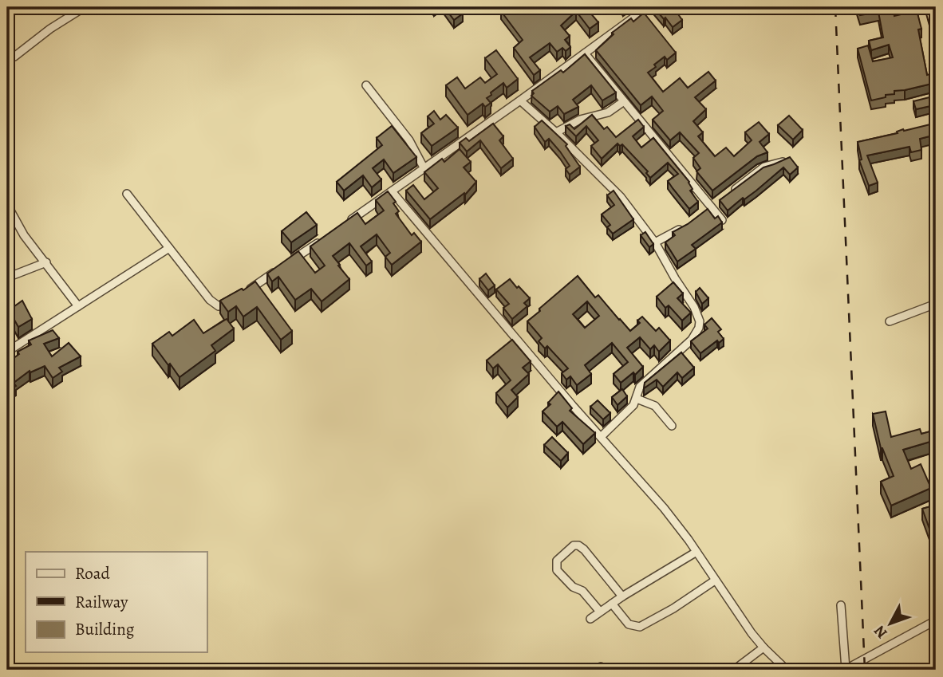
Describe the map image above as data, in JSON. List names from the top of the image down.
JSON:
{
  "legend": ["Road", "Railway", "Building"],
  "north": "bottom left"
}
